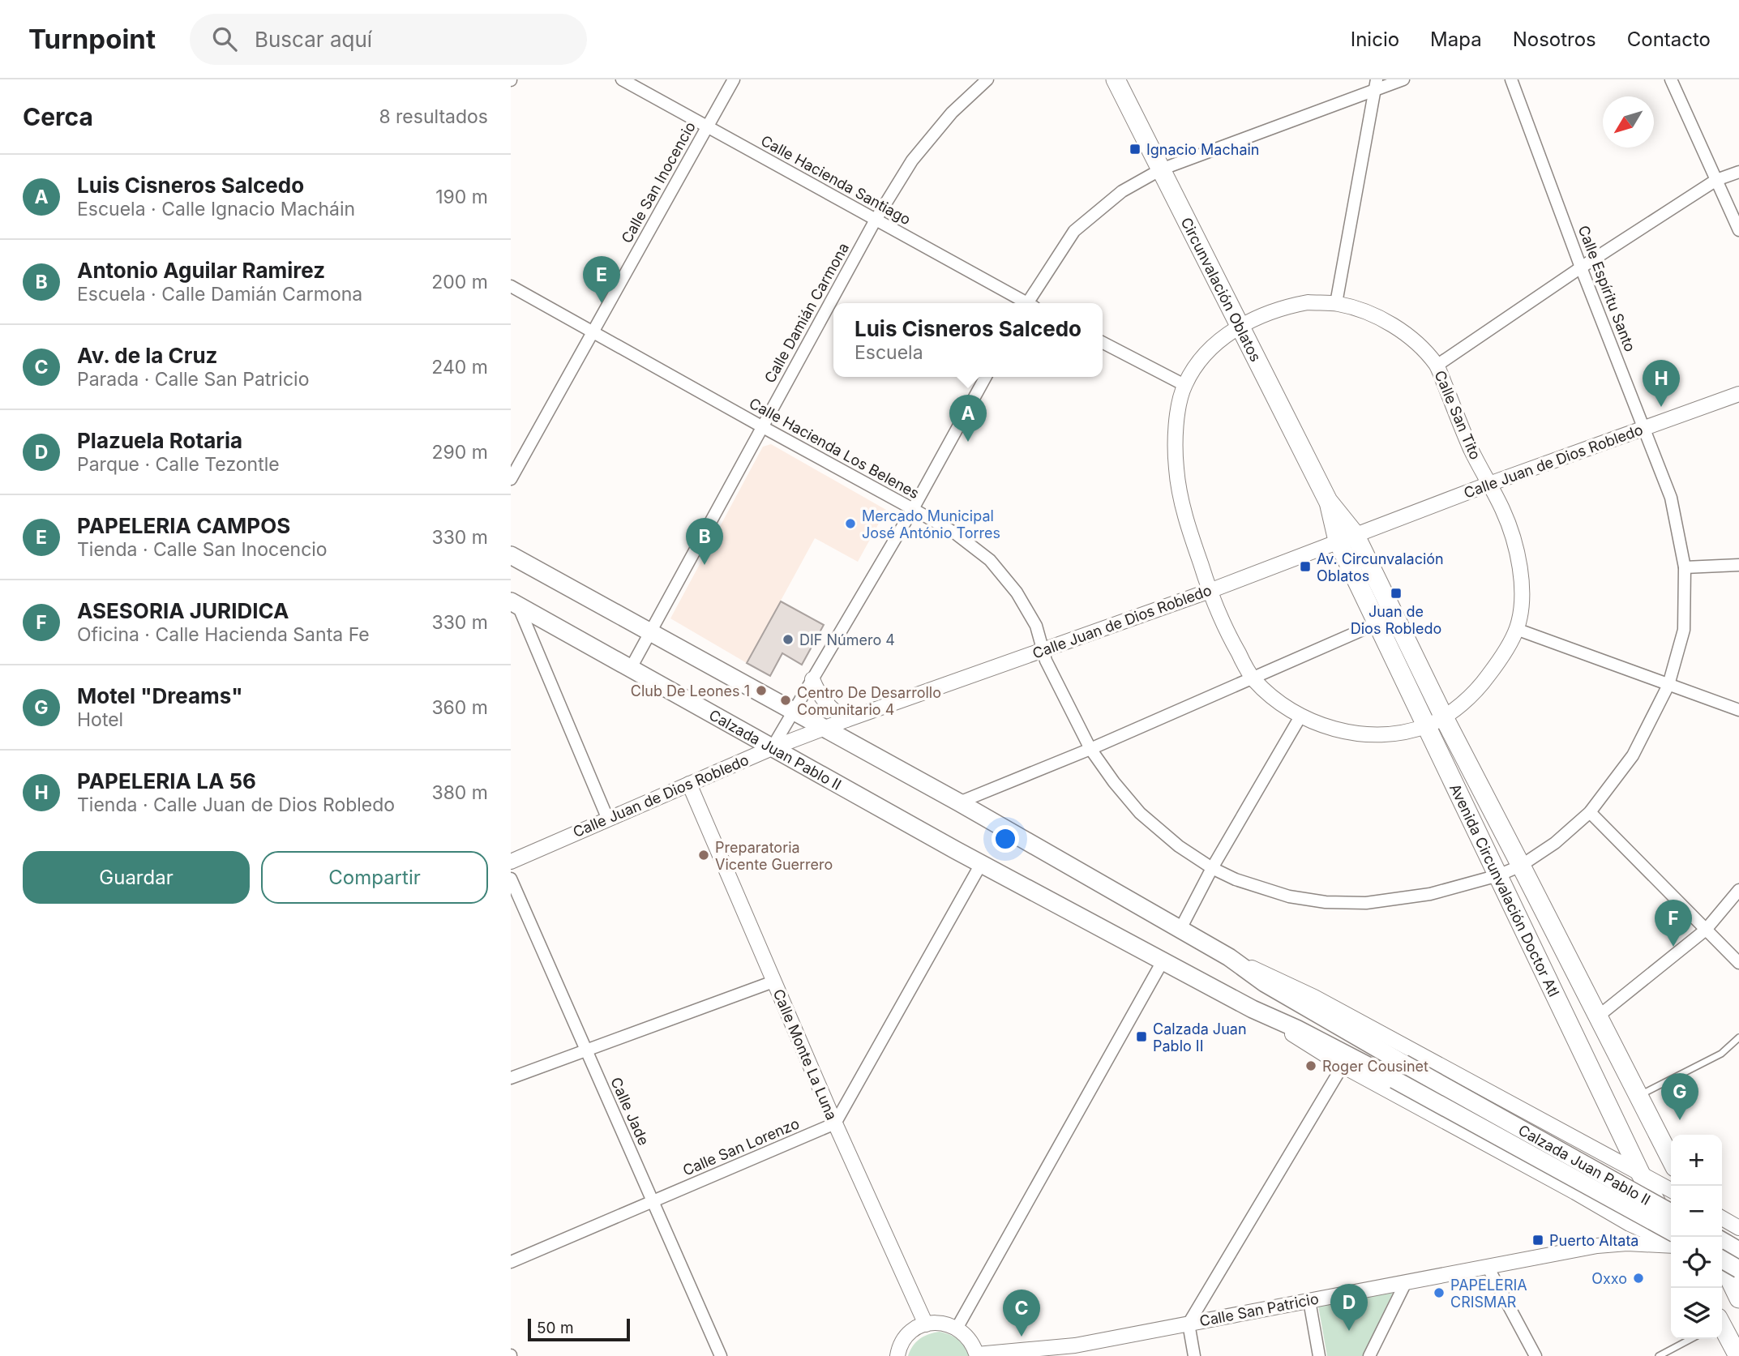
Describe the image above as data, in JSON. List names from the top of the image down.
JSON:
{
  "streets": {
    "main road": ["Circunvalación Oblatos", "Calzada Juan Pablo II", "Avenida Circunvalación Doctor Atl"],
    "street": [
      "Calle Hacienda Santiago",
      "Calle San Inocencio",
      "Calle Espíritu Santo",
      "Calle Damián Carmona",
      "Calle San Tito",
      "Calle Hacienda Los Belenes",
      "Calle Juan de Dios Robledo",
      "Calle Monte La Luna",
      "Calle Jade",
      "Calle San Lorenzo",
      "Calle San Patricio"
    ]
  },
  "crossings": [
    ["Calle Hacienda Santiago", "Calle San Inocencio"],
    ["Calle Hacienda Santiago", "Calle Damián Carmona"],
    ["Calle San Inocencio", "Calle Hacienda Los Belenes"],
    ["Calle Espíritu Santo", "Calle Hacienda Los Belenes"],
    ["Calle Espíritu Santo", "Calle Juan de Dios Robledo"],
    ["Calle Espíritu Santo", "Avenida Circunvalación Doctor Atl"],
    ["Circunvalación Oblatos", "Calle San Tito"],
    ["Circunvalación Oblatos", "Calle Juan de Dios Robledo"],
    ["Circunvalación Oblatos", "Avenida Circunvalación Doctor Atl"],
    ["Calle Damián Carmona", "Calle Hacienda Los Belenes"],
    ["Calle Damián Carmona", "Calzada Juan Pablo II"],
    ["Calle San Tito", "Calle Juan de Dios Robledo"],
    ["Calle San Tito", "Avenida Circunvalación Doctor Atl"],
    ["Calle Hacienda Los Belenes", "Calle Juan de Dios Robledo"],
    ["Calle Hacienda Los Belenes", "Avenida Circunvalación Doctor Atl"],
    ["Calle Juan de Dios Robledo", "Calzada Juan Pablo II"],
    ["Calle Juan de Dios Robledo", "Avenida Circunvalación Doctor Atl"],
    ["Calle Juan de Dios Robledo", "Calle Monte La Luna"],
    ["Calzada Juan Pablo II", "Avenida Circunvalación Doctor Atl"],
    ["Calle Monte La Luna", "Calle San Lorenzo"],
    ["Calle Jade", "Calle San Lorenzo"]
  ],
  "places": {
    "transit": [
      "Ignacio Machain",
      "Av. Circunvalación Oblatos",
      "Juan de Dios Robledo",
      "Calzada Juan Pablo II",
      "Puerto Altata"
    ],
    "other": [
      "Mercado Municipal José António Torres",
      "DIF Número 4",
      "Club De Leones 1",
      "Centro De Desarrollo Comunitario 4",
      "Preparatoria Vicente Guerrero",
      "Roger Cousinet",
      "Oxxo",
      "PAPELERIA CRISMAR"
    ]
  },
  "scale_bar": "50 m",
  "north": "bottom left",
  "page": {
    "header": "Turnpoint",
    "search": "Buscar aquí",
    "nav": [
      "Inicio",
      "Mapa",
      "Nosotros",
      "Contacto"
    ],
    "heading": ["Cerca", "8 resultados"],
    "list": [
      {
        "mark": "A",
        "name": "Luis Cisneros Salcedo",
        "note": "Escuela · Calle Ignacio Macháin",
        "value": "190 m"
      },
      {
        "mark": "B",
        "name": "Antonio Aguilar Ramirez",
        "note": "Escuela · Calle Damián Carmona",
        "value": "200 m"
      },
      {
        "mark": "C",
        "name": "Av. de la Cruz",
        "note": "Parada · Calle San Patricio",
        "value": "240 m"
      },
      {
        "mark": "D",
        "name": "Plazuela Rotaria",
        "note": "Parque · Calle Tezontle",
        "value": "290 m"
      },
      {
        "mark": "E",
        "name": "PAPELERIA CAMPOS",
        "note": "Tienda · Calle San Inocencio",
        "value": "330 m"
      },
      {
        "mark": "F",
        "name": "ASESORIA JURIDICA",
        "note": "Oficina · Calle Hacienda Santa Fe",
        "value": "330 m"
      },
      {
        "mark": "G",
        "name": "Motel \"Dreams\"",
        "note": "Hotel",
        "value": "360 m"
      },
      {
        "mark": "H",
        "name": "PAPELERIA LA 56",
        "note": "Tienda · Calle Juan de Dios Robledo",
        "value": "380 m"
      }
    ],
    "pins": [
      "E",
      "H",
      "A",
      "B",
      "F",
      "G",
      "D",
      "C"
    ],
    "popup": ["Luis Cisneros Salcedo", "Escuela"],
    "buttons": ["Guardar", "Compartir"],
    "map_buttons": ["+", "−"],
    "scale": "50 m"
  }
}
